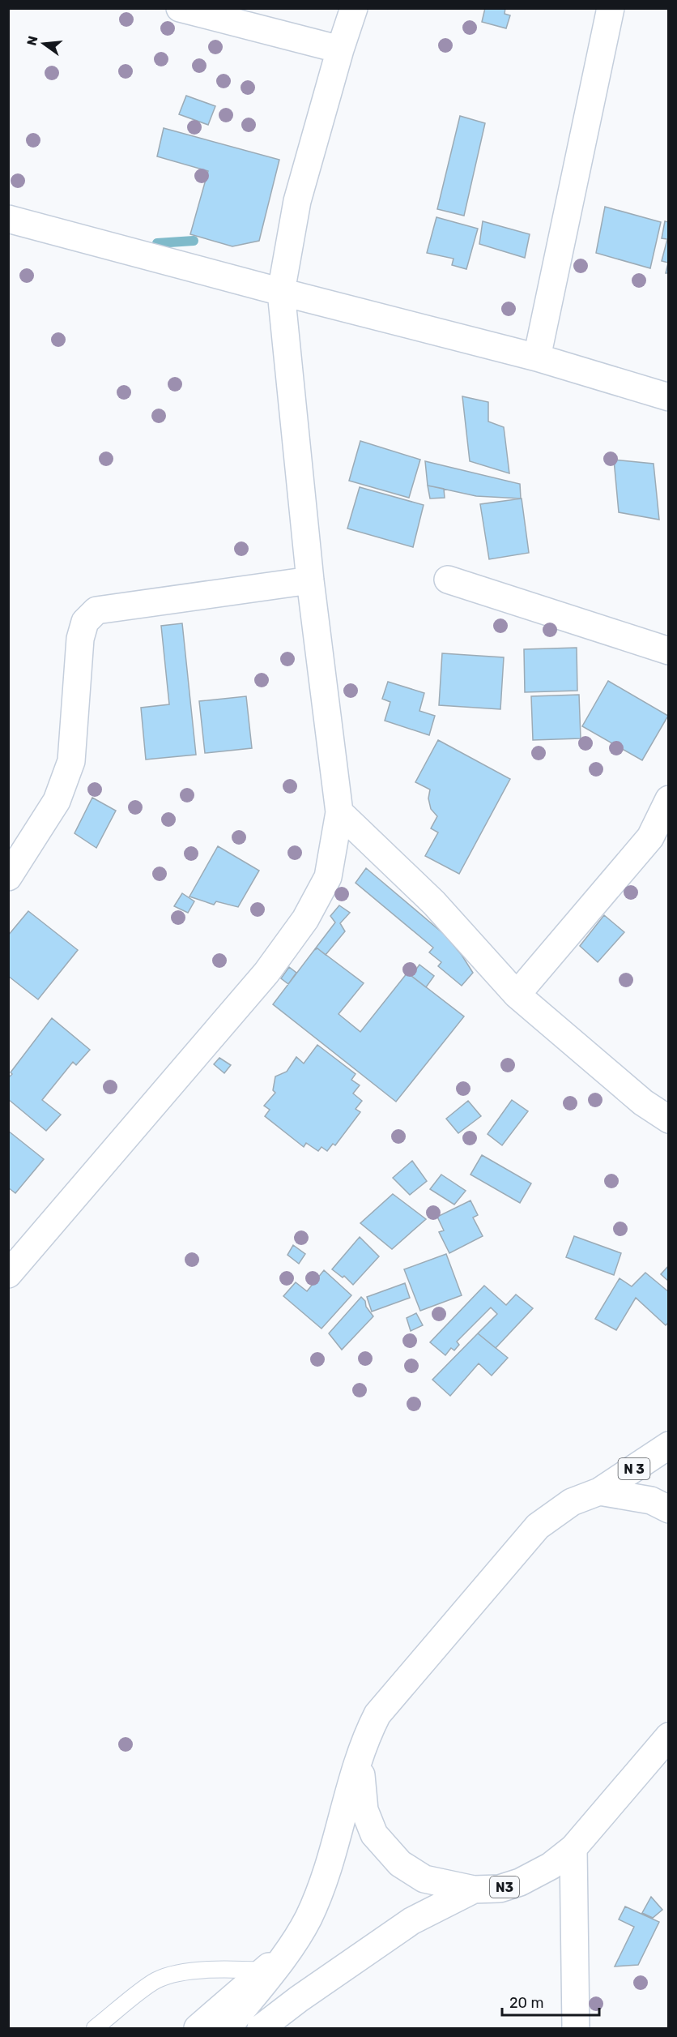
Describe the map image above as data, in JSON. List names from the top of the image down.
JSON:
{
  "streets": {
    "main road": ["N 3", "N3"]
  },
  "crossings": [
    ["N 3", "N3"]
  ],
  "scale_bar": "20 m",
  "north": "left"
}
